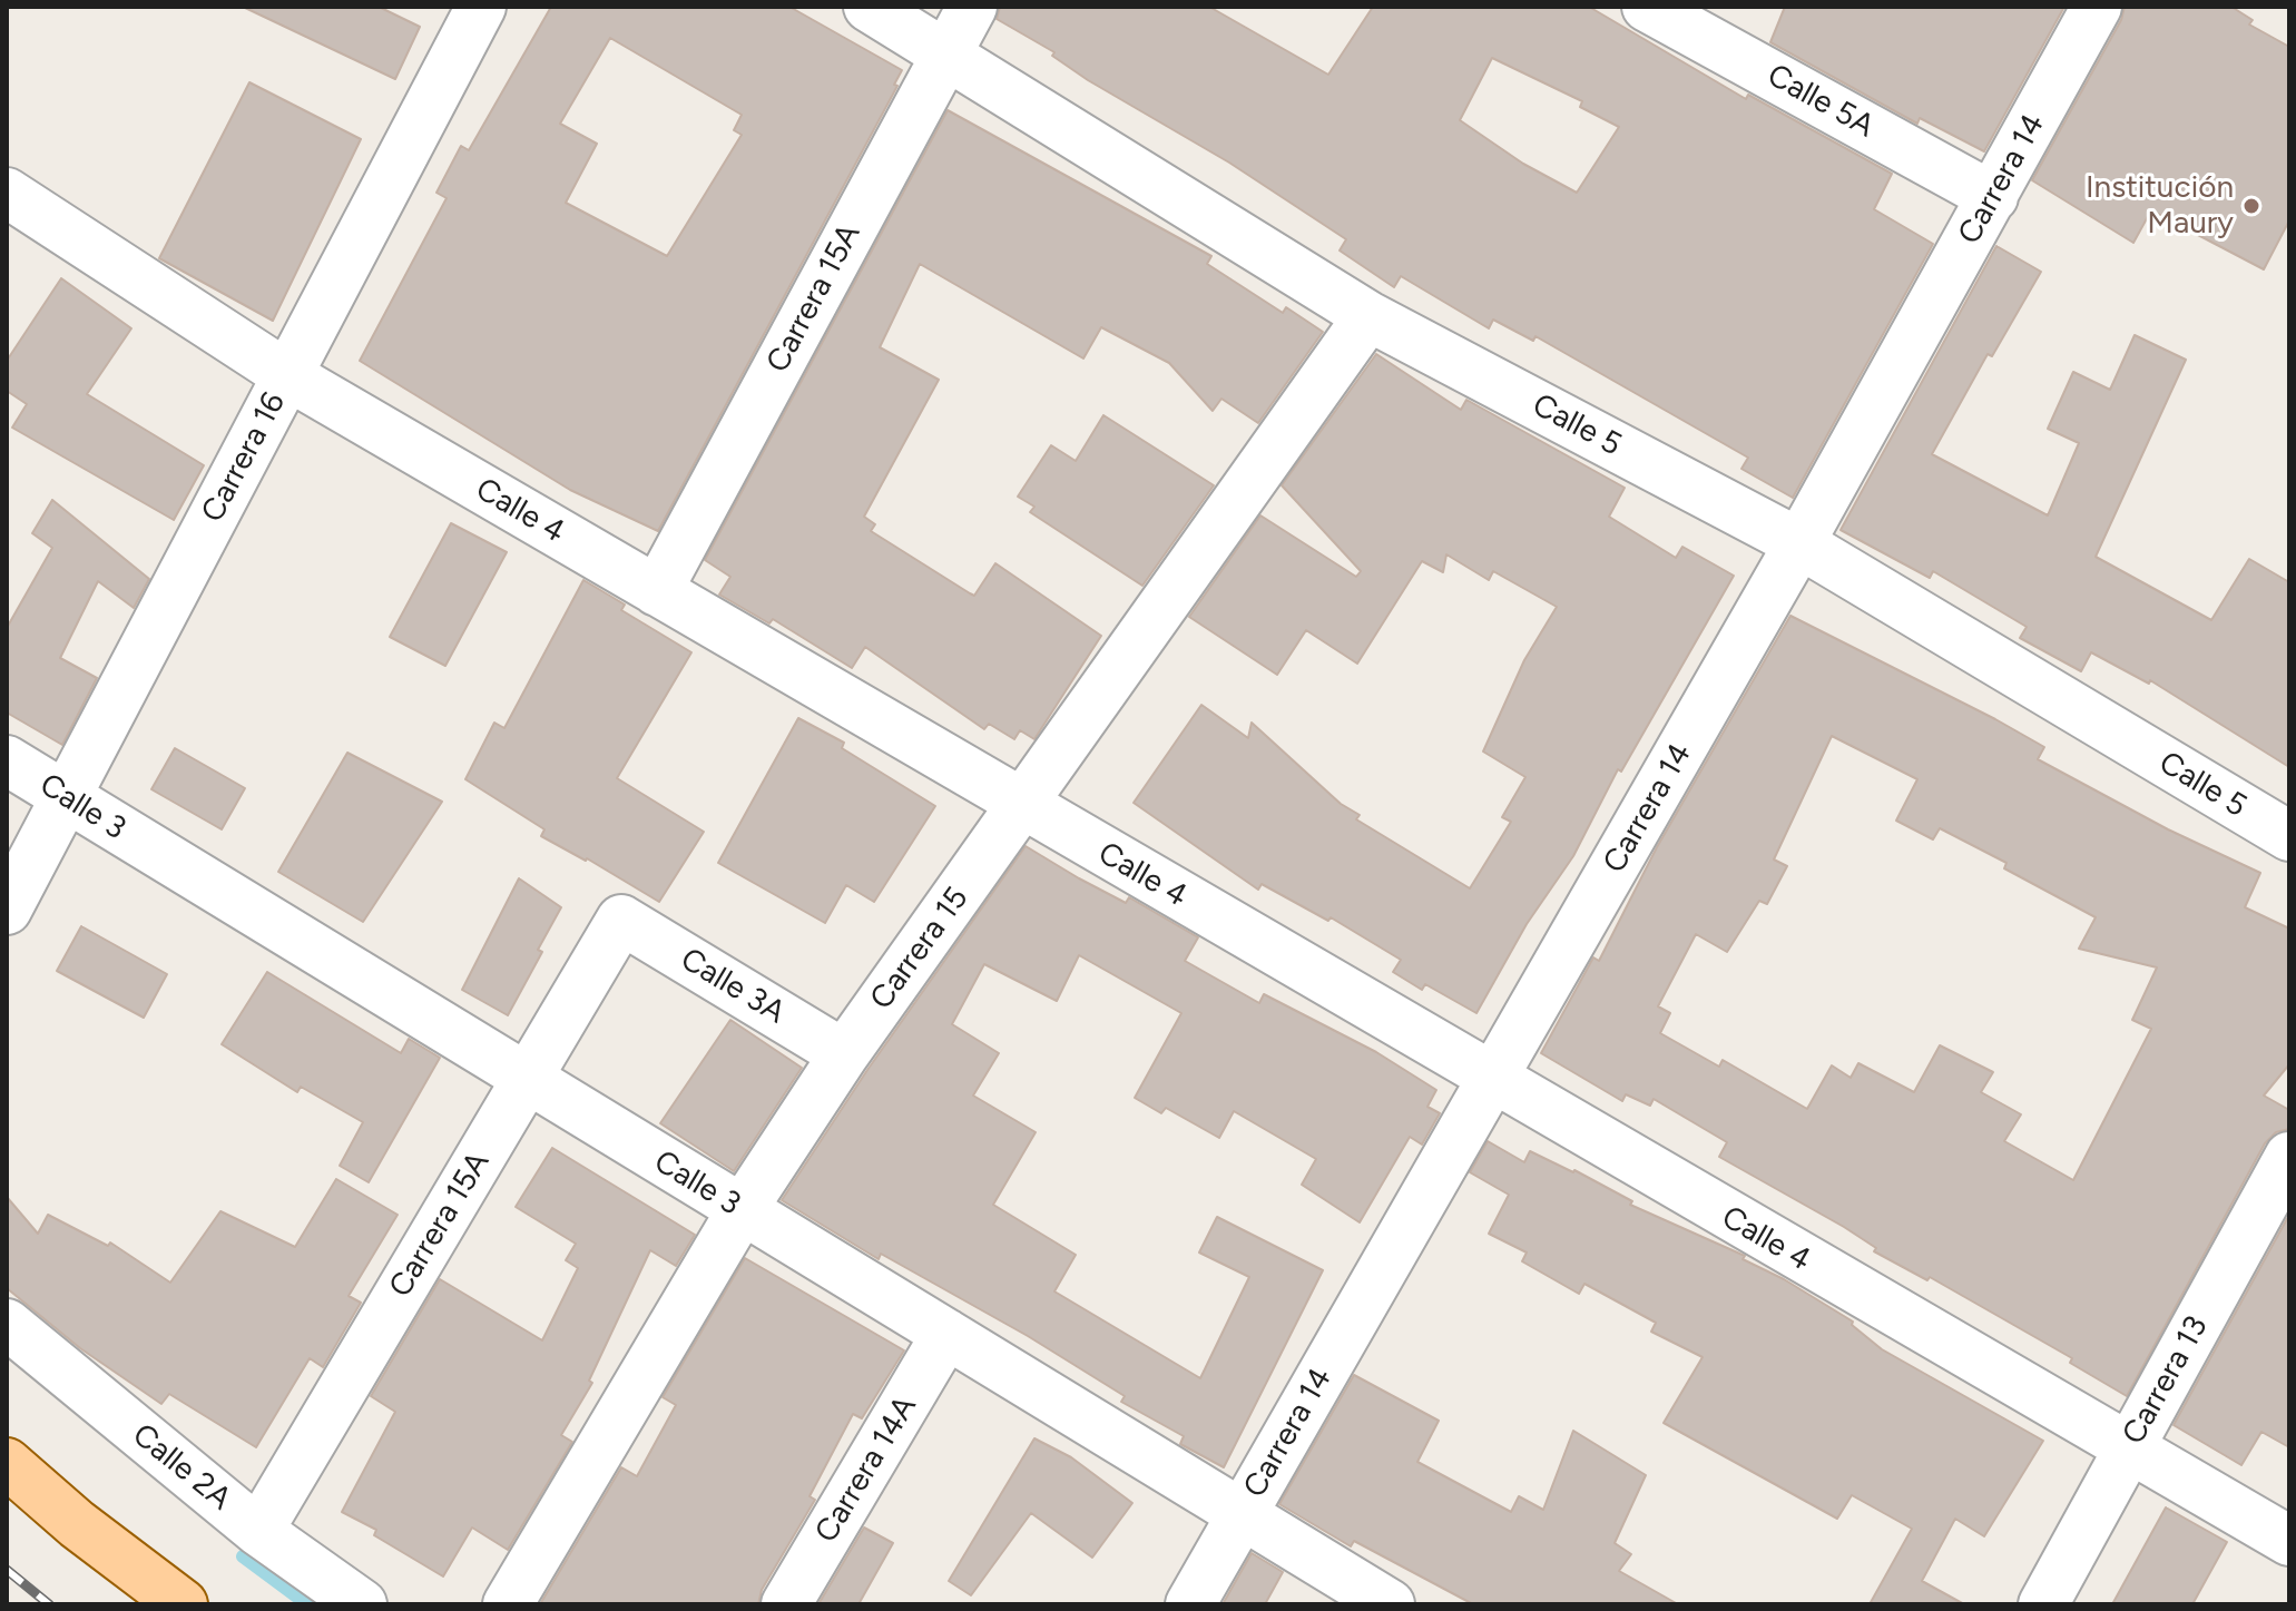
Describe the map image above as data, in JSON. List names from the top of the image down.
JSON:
{
  "streets": {
    "street": [
      "Calle 5A",
      "Carrera 14",
      "Carrera 15A",
      "Calle 5",
      "Carrera 16",
      "Calle 4",
      "Calle 3",
      "Carrera 15",
      "Calle 3A",
      "Carrera 13",
      "Calle 2A",
      "Carrera 14A"
    ]
  },
  "crossings": [
    ["Calle 5A", "Carrera 14"],
    ["Carrera 14", "Calle 5"],
    ["Carrera 14", "Calle 4"],
    ["Carrera 14", "Calle 3"],
    ["Carrera 15A", "Calle 5"],
    ["Carrera 15A", "Calle 4"],
    ["Carrera 15A", "Calle 3"],
    ["Carrera 15A", "Calle 3A"],
    ["Carrera 15A", "Calle 2A"],
    ["Calle 5", "Carrera 15"],
    ["Carrera 16", "Calle 4"],
    ["Carrera 16", "Calle 3"],
    ["Calle 4", "Carrera 15"],
    ["Calle 4", "Carrera 13"],
    ["Calle 3", "Carrera 15"],
    ["Calle 3", "Carrera 14A"],
    ["Carrera 15", "Calle 3A"]
  ],
  "places": ["Institución Maury"]
}
